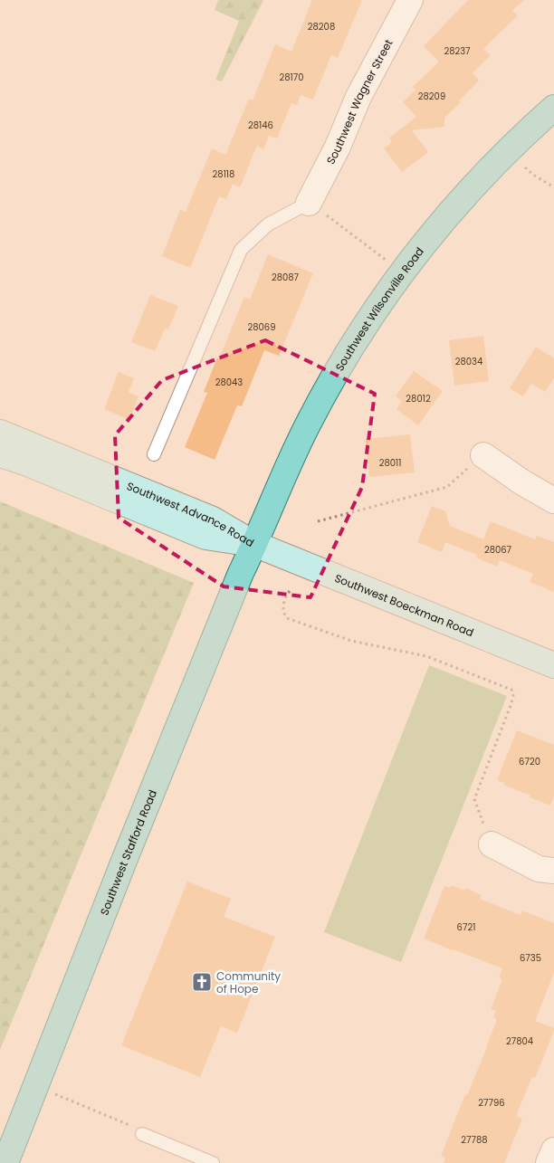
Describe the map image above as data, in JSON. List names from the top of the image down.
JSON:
{
  "streets": {
    "main road": ["Southwest Wilsonville Road", "Southwest Stafford Road"],
    "street": ["Southwest Wagner Street", "Southwest Advance Road", "Southwest Boeckman Road"]
  },
  "crossings": [
    ["Southwest Wilsonville Road", "Southwest Advance Road"],
    ["Southwest Wilsonville Road", "Southwest Boeckman Road"],
    ["Southwest Wilsonville Road", "Southwest Stafford Road"],
    ["Southwest Advance Road", "Southwest Boeckman Road"],
    ["Southwest Advance Road", "Southwest Stafford Road"],
    ["Southwest Boeckman Road", "Southwest Stafford Road"]
  ],
  "places": {
    "church": ["Community of Hope"]
  },
  "house_numbers": [
    "28208",
    "28237",
    "28170",
    "28209",
    "28146",
    "28118",
    "28087",
    "28069",
    "28034",
    "28043",
    "28012",
    "28011",
    "28067",
    "6720",
    "6721",
    "6735",
    "27804",
    "27796",
    "27788"
  ]
}
